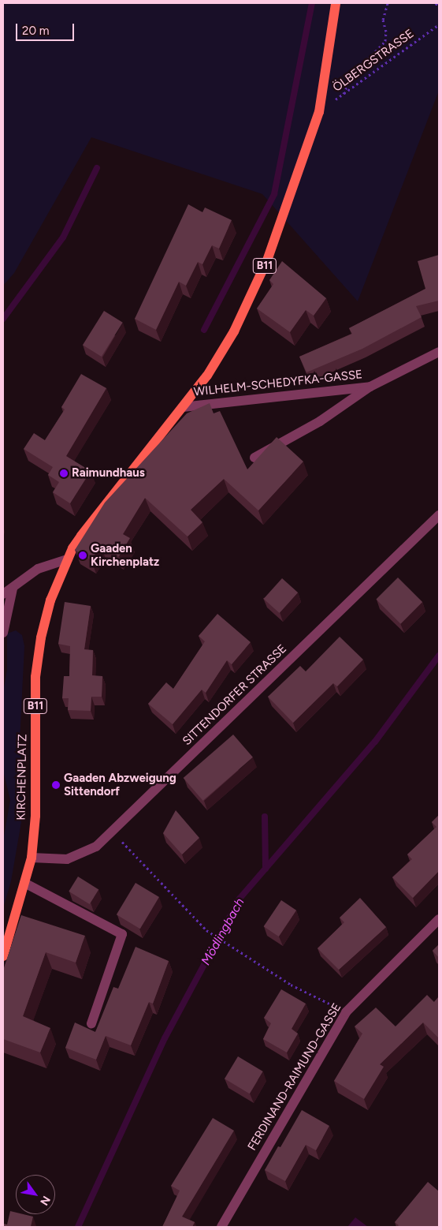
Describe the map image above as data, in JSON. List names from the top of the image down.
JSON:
{
  "streets": {
    "main road": ["B11", "KIRCHENPLATZ"],
    "street": ["WILHELM-SCHEDYFKA-GASSE", "SITTENDORFER STRASSE", "FERDINAND-RAIMUND-GASSE"],
    "path": ["ÖLBERGSTRASSE"]
  },
  "crossings": [
    ["ÖLBERGSTRASSE", "B11"],
    ["B11", "WILHELM-SCHEDYFKA-GASSE"],
    ["B11", "SITTENDORFER STRASSE"],
    ["B11", "KIRCHENPLATZ"],
    ["SITTENDORFER STRASSE", "KIRCHENPLATZ"]
  ],
  "water": ["Mödlingbach"],
  "places": ["Raimundhaus", "Gaaden Kirchenplatz", "Gaaden Abzweigung Sittendorf"],
  "scale_bar": "20 m",
  "north": "bottom right"
}
